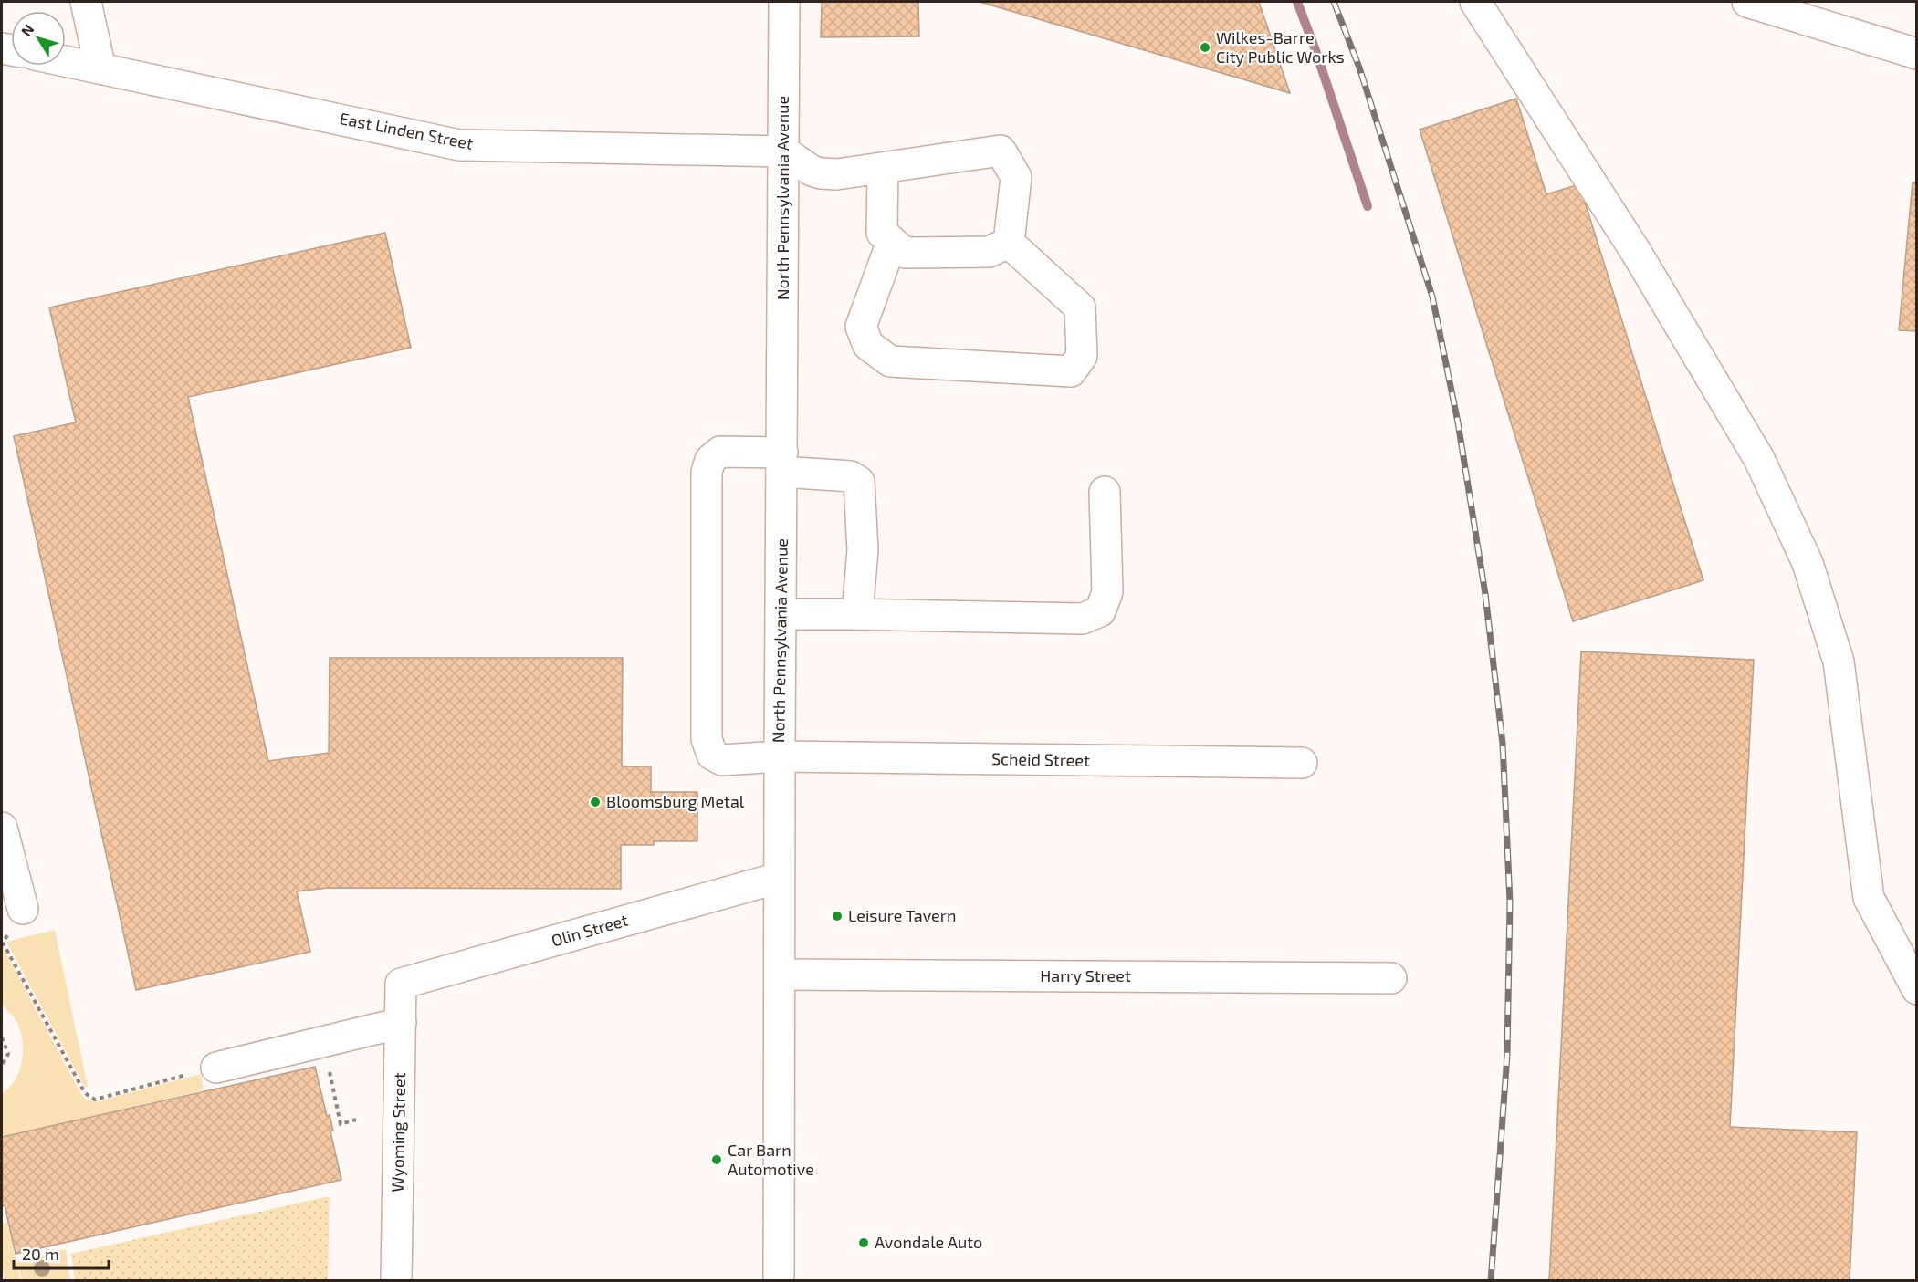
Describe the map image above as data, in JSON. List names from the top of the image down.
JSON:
{
  "streets": {
    "street": [
      "East Linden Street",
      "North Pennsylvania Avenue",
      "Scheid Street",
      "Olin Street",
      "Harry Street",
      "Wyoming Street"
    ]
  },
  "crossings": [
    ["East Linden Street", "North Pennsylvania Avenue"],
    ["North Pennsylvania Avenue", "Scheid Street"],
    ["North Pennsylvania Avenue", "Olin Street"],
    ["North Pennsylvania Avenue", "Harry Street"],
    ["Olin Street", "Wyoming Street"]
  ],
  "places": [
    "Wilkes-Barre City Public Works",
    "Bloomsburg Metal",
    "Leisure Tavern",
    "Car Barn Automotive",
    "Avondale Auto"
  ],
  "scale_bar": "20 m",
  "north": "top left"
}
